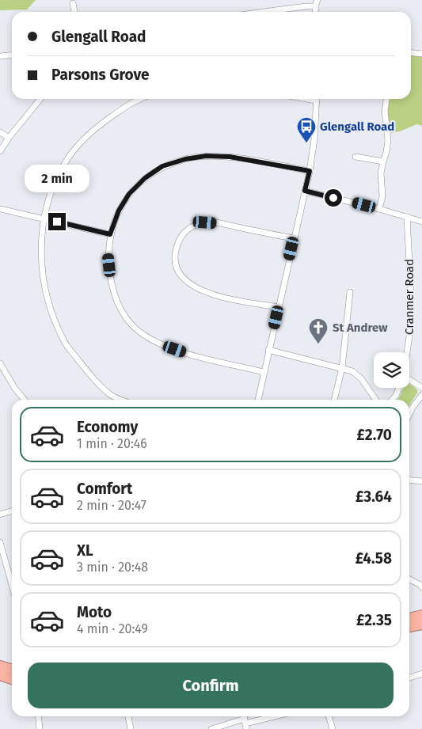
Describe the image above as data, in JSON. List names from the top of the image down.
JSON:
{
  "streets": {
    "street": ["Cranmer Road"]
  },
  "places": {
    "bus stop": ["Glengall Road"],
    "church": ["St Andrew"]
  },
  "page": {
    "banner": ["Glengall Road", "Parsons Grove"],
    "bubble": "2 min",
    "list": [
      {
        "name": "Economy",
        "note": "1 min · 20:46",
        "value": "£2.70"
      },
      {
        "name": "Comfort",
        "note": "2 min · 20:47",
        "value": "£3.64"
      },
      {
        "name": "XL",
        "note": "3 min · 20:48",
        "value": "£4.58"
      },
      {
        "name": "Moto",
        "note": "4 min · 20:49",
        "value": "£2.35"
      }
    ],
    "buttons": "Confirm"
  }
}
